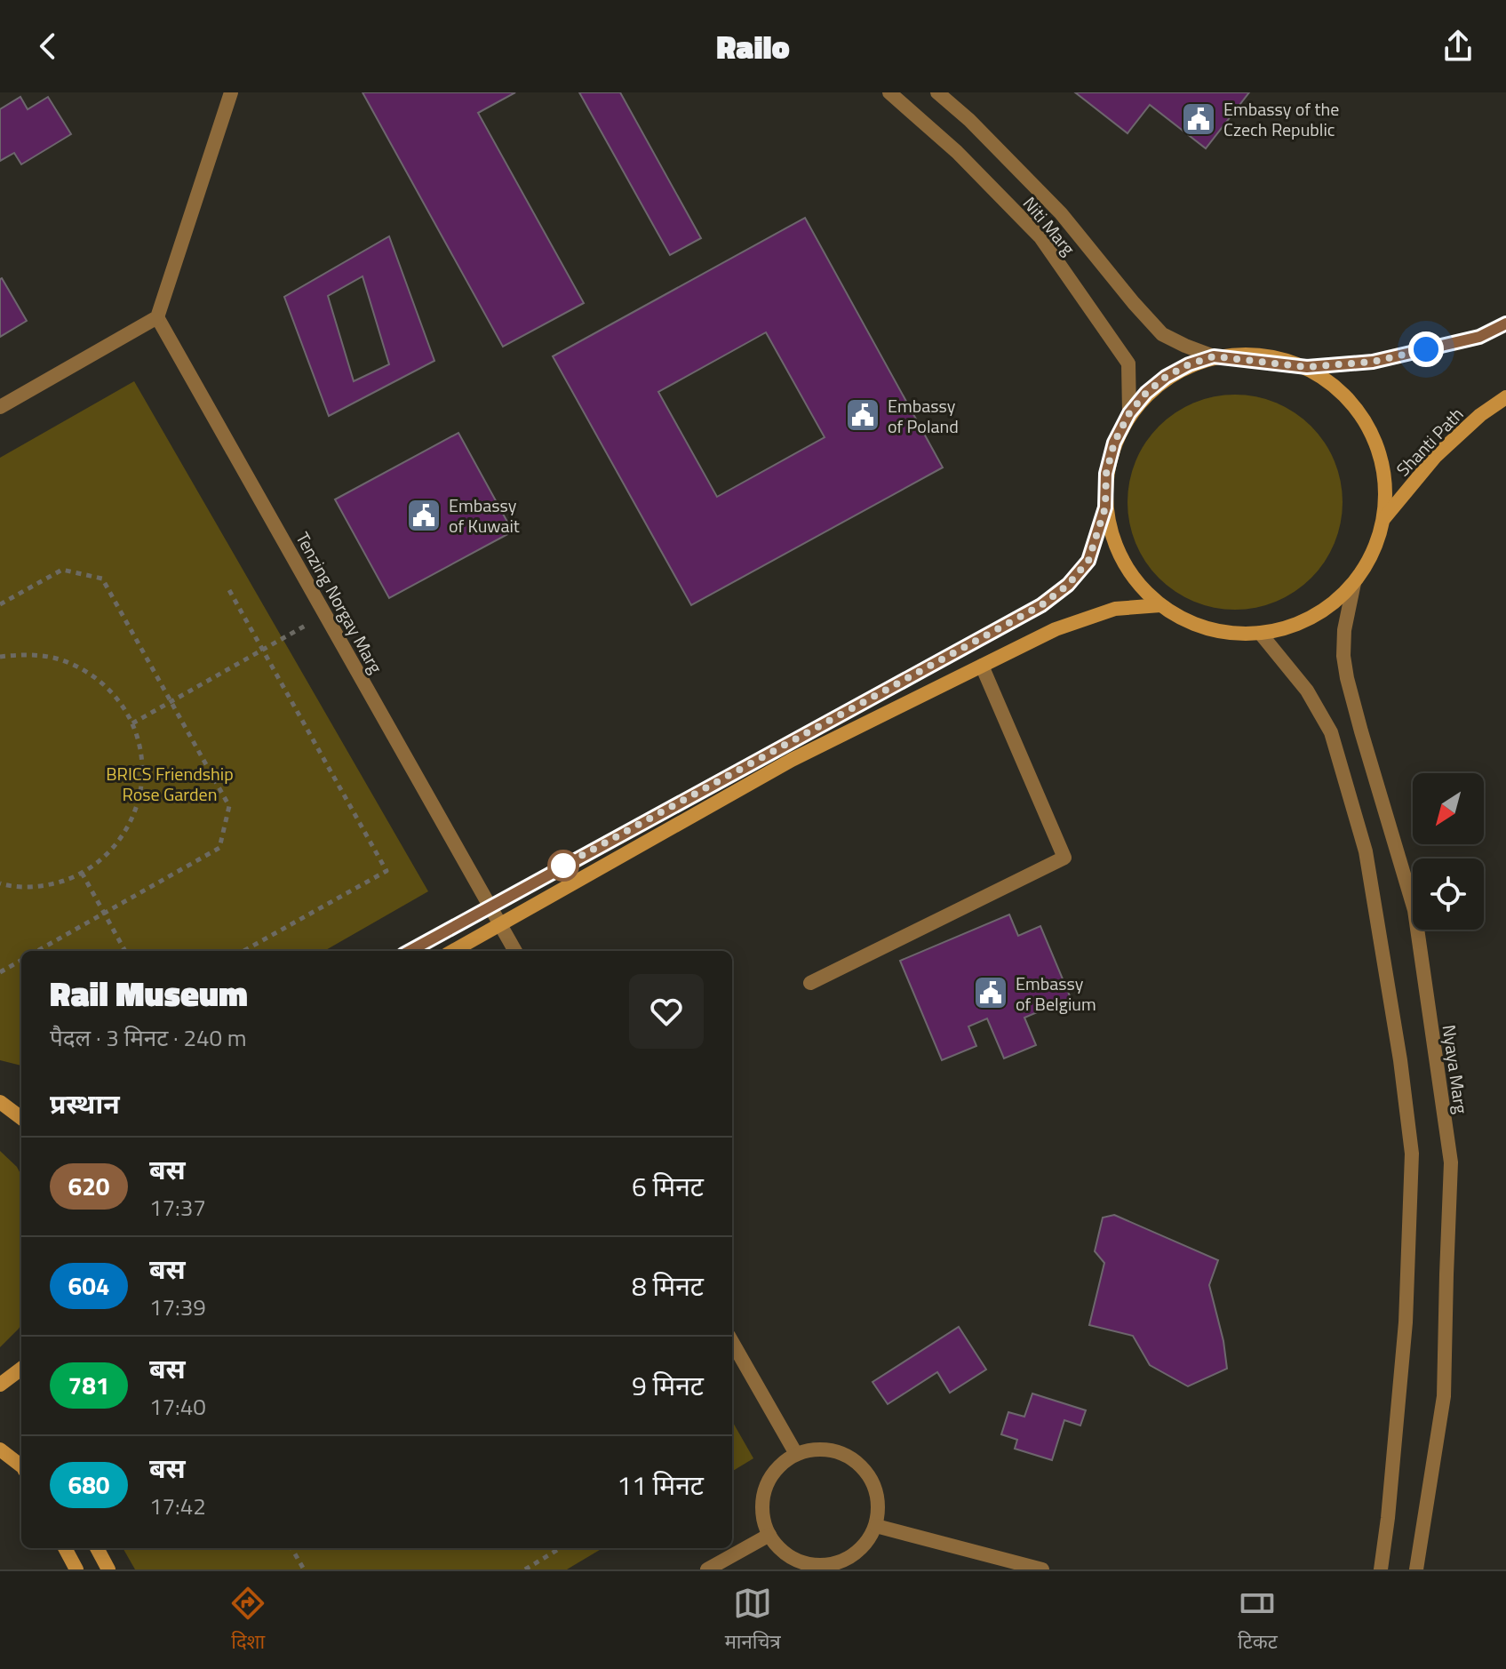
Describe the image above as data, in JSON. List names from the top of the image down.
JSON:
{
  "streets": {
    "main road": ["Shanti Path"],
    "street": ["Niti Marg", "Tenzing Norgay Marg", "Nyaya Marg"]
  },
  "parks": ["BRICS Friendship Rose Garden"],
  "places": {
    "public building": [
      "Embassy of the Czech Republic",
      "Embassy of Poland",
      "Embassy of Kuwait",
      "Embassy of Belgium"
    ]
  },
  "lines": ["bus line 620"],
  "north": "bottom left",
  "page": {
    "header": "Railo",
    "heading": [
      ["Rail Museum", "पैदल · 3 मिनट · 240 m"],
      "प्रस्थान"
    ],
    "list": [
      {
        "mark": "620",
        "name": "बस",
        "note": "17:37",
        "value": "6 मिनट"
      },
      {
        "mark": "604",
        "name": "बस",
        "note": "17:39",
        "value": "8 मिनट"
      },
      {
        "mark": "781",
        "name": "बस",
        "note": "17:40",
        "value": "9 मिनट"
      },
      {
        "mark": "680",
        "name": "बस",
        "note": "17:42",
        "value": "11 मिनट"
      }
    ],
    "tabs": ["दिशा", "मानचित्र", "टिकट"]
  }
}
